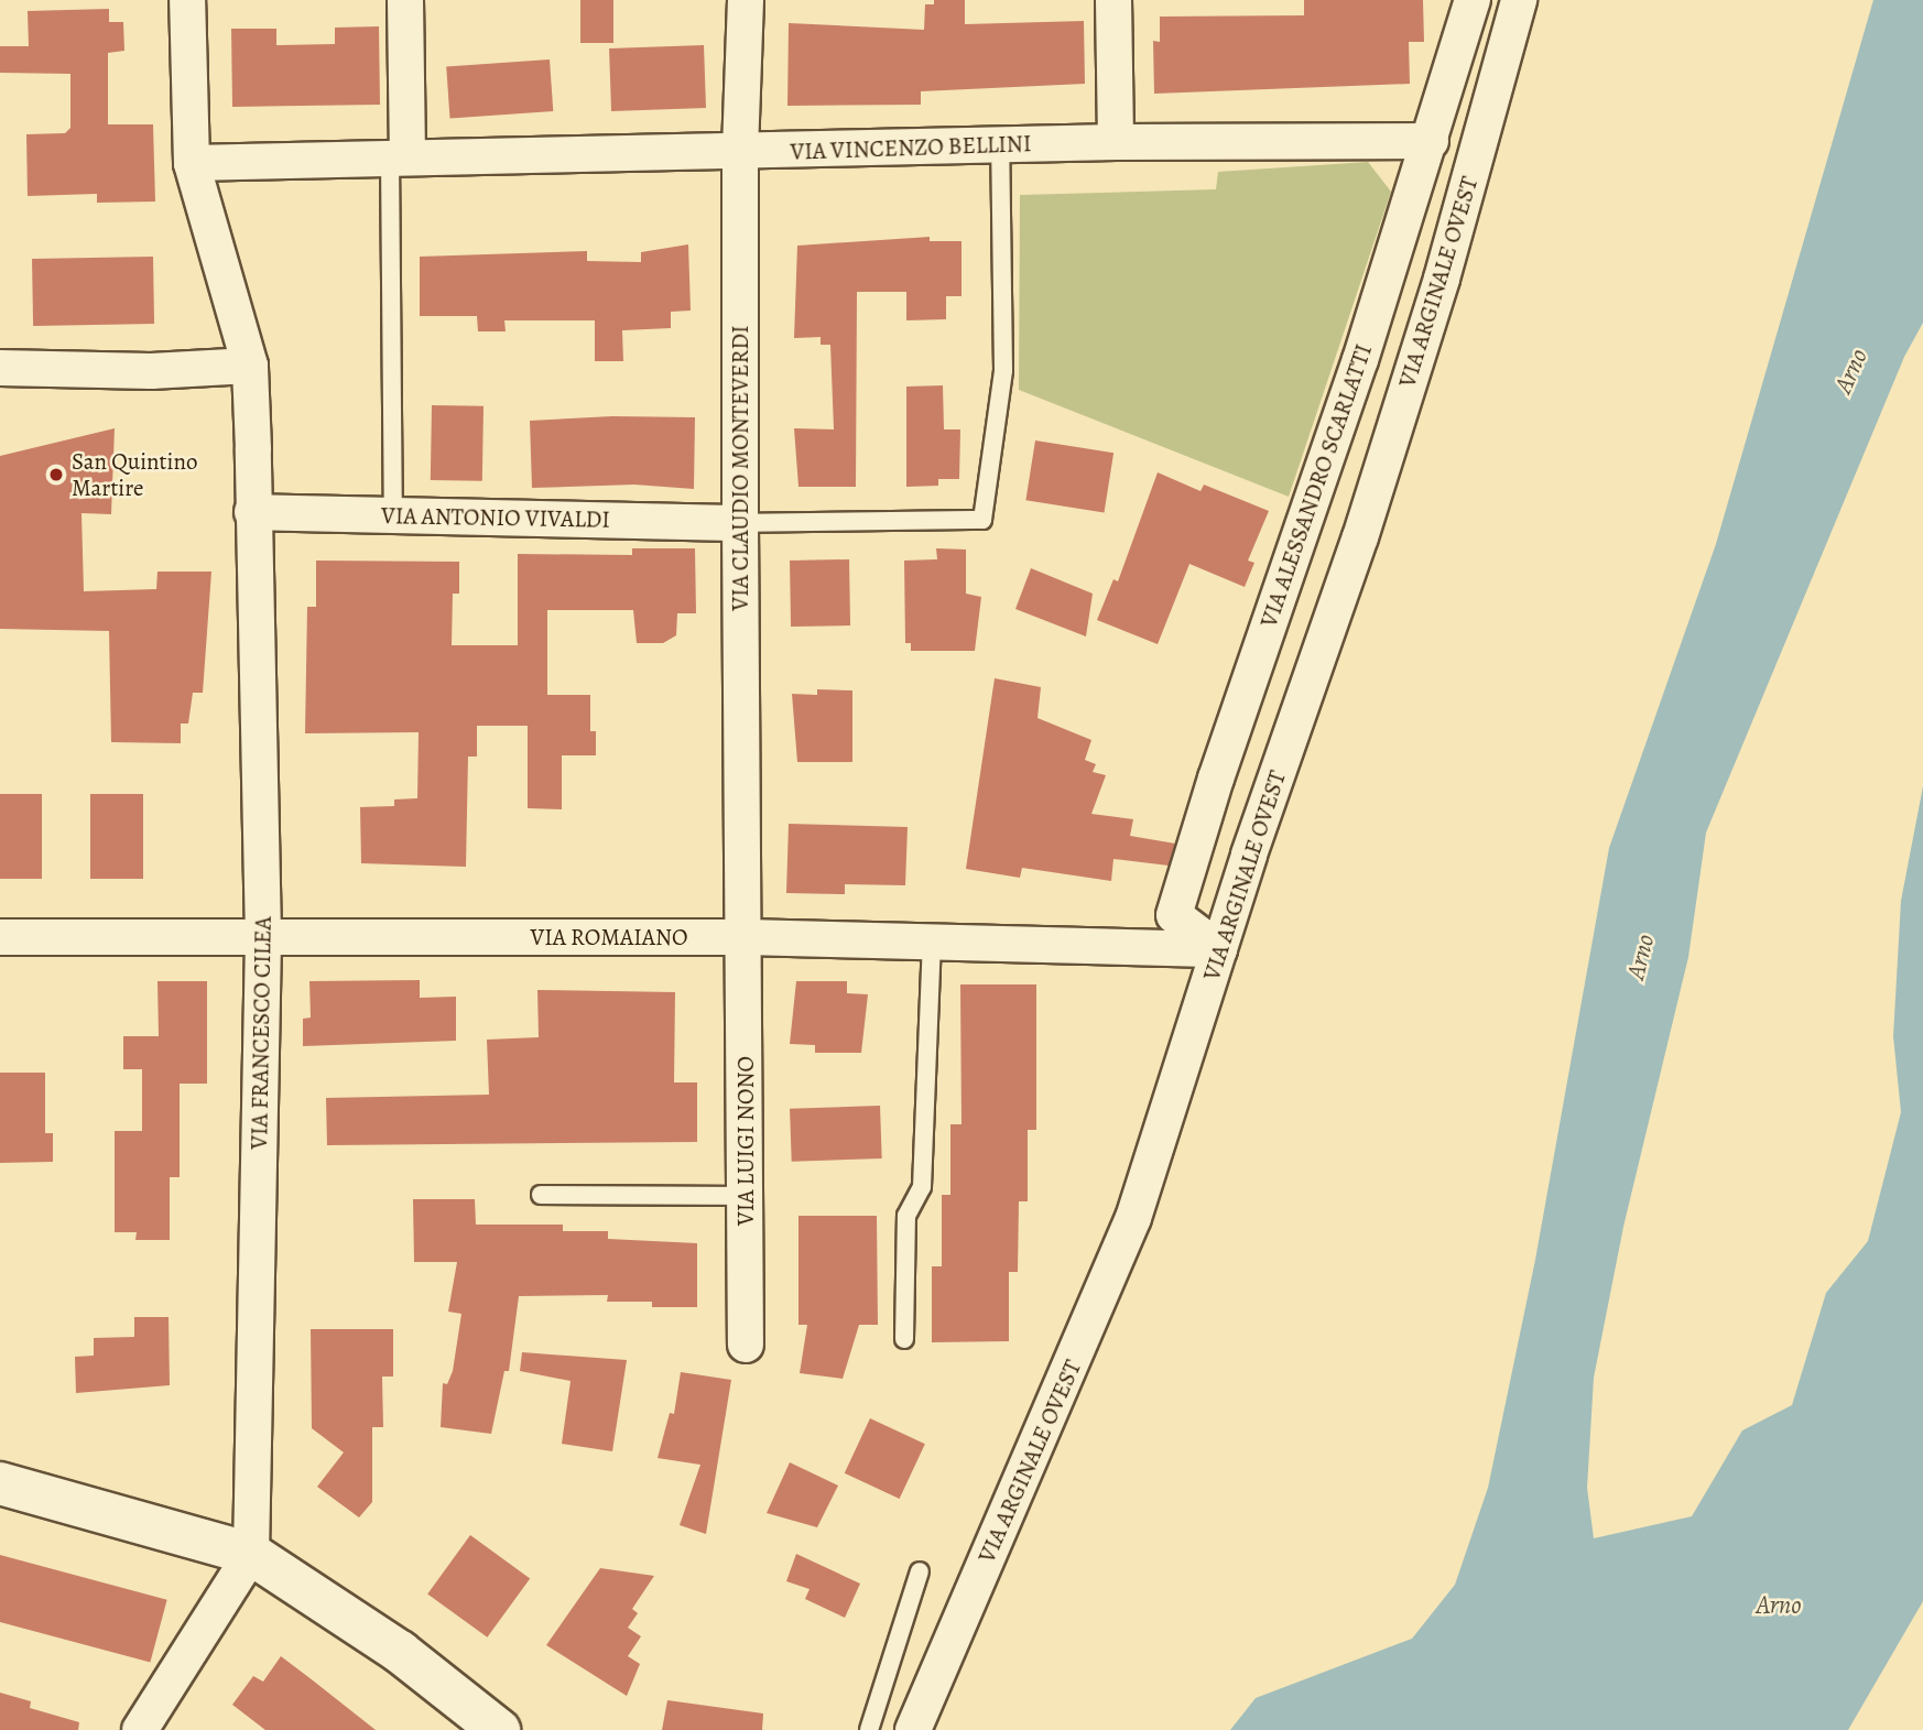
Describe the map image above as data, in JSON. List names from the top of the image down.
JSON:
{
  "streets": {
    "street": [
      "VIA VINCENZO BELLINI",
      "VIA ARGINALE OVEST",
      "VIA CLAUDIO MONTEVERDI",
      "VIA ALESSANDRO SCARLATTI",
      "VIA ANTONIO VIVALDI",
      "VIA ROMAIANO",
      "VIA FRANCESCO CILEA",
      "VIA LUIGI NONO"
    ]
  },
  "crossings": [
    ["VIA VINCENZO BELLINI", "VIA CLAUDIO MONTEVERDI"],
    ["VIA VINCENZO BELLINI", "VIA ALESSANDRO SCARLATTI"],
    ["VIA VINCENZO BELLINI", "VIA FRANCESCO CILEA"],
    ["VIA ARGINALE OVEST", "VIA ALESSANDRO SCARLATTI"],
    ["VIA ARGINALE OVEST", "VIA ROMAIANO"],
    ["VIA CLAUDIO MONTEVERDI", "VIA ANTONIO VIVALDI"],
    ["VIA CLAUDIO MONTEVERDI", "VIA ROMAIANO"],
    ["VIA CLAUDIO MONTEVERDI", "VIA LUIGI NONO"],
    ["VIA ALESSANDRO SCARLATTI", "VIA ROMAIANO"],
    ["VIA ANTONIO VIVALDI", "VIA FRANCESCO CILEA"],
    ["VIA ROMAIANO", "VIA FRANCESCO CILEA"],
    ["VIA ROMAIANO", "VIA LUIGI NONO"]
  ],
  "water": ["Arno"],
  "places": ["San Quintino Martire"]
}
